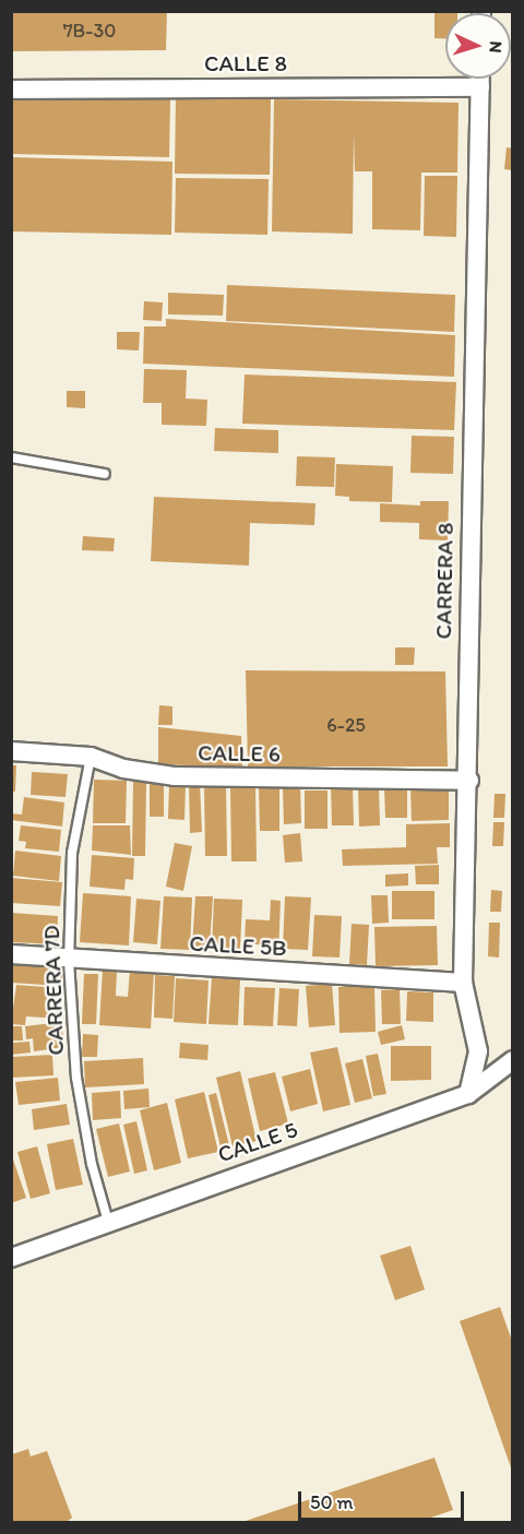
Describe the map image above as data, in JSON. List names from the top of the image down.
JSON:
{
  "streets": {
    "street": [
      "CALLE 8",
      "CARRERA 8",
      "CALLE 6",
      "CALLE 5B",
      "CALLE 5"
    ],
    "lane": ["CARRERA 7D"]
  },
  "crossings": [
    ["CALLE 8", "CARRERA 8"],
    ["CARRERA 8", "CALLE 6"],
    ["CARRERA 8", "CALLE 5B"],
    ["CARRERA 8", "CALLE 5"],
    ["CALLE 6", "CARRERA 7D"],
    ["CALLE 5B", "CARRERA 7D"],
    ["CARRERA 7D", "CALLE 5"]
  ],
  "house_numbers": ["7B-30", "6-25"],
  "scale_bar": "50 m",
  "north": "right"
}
